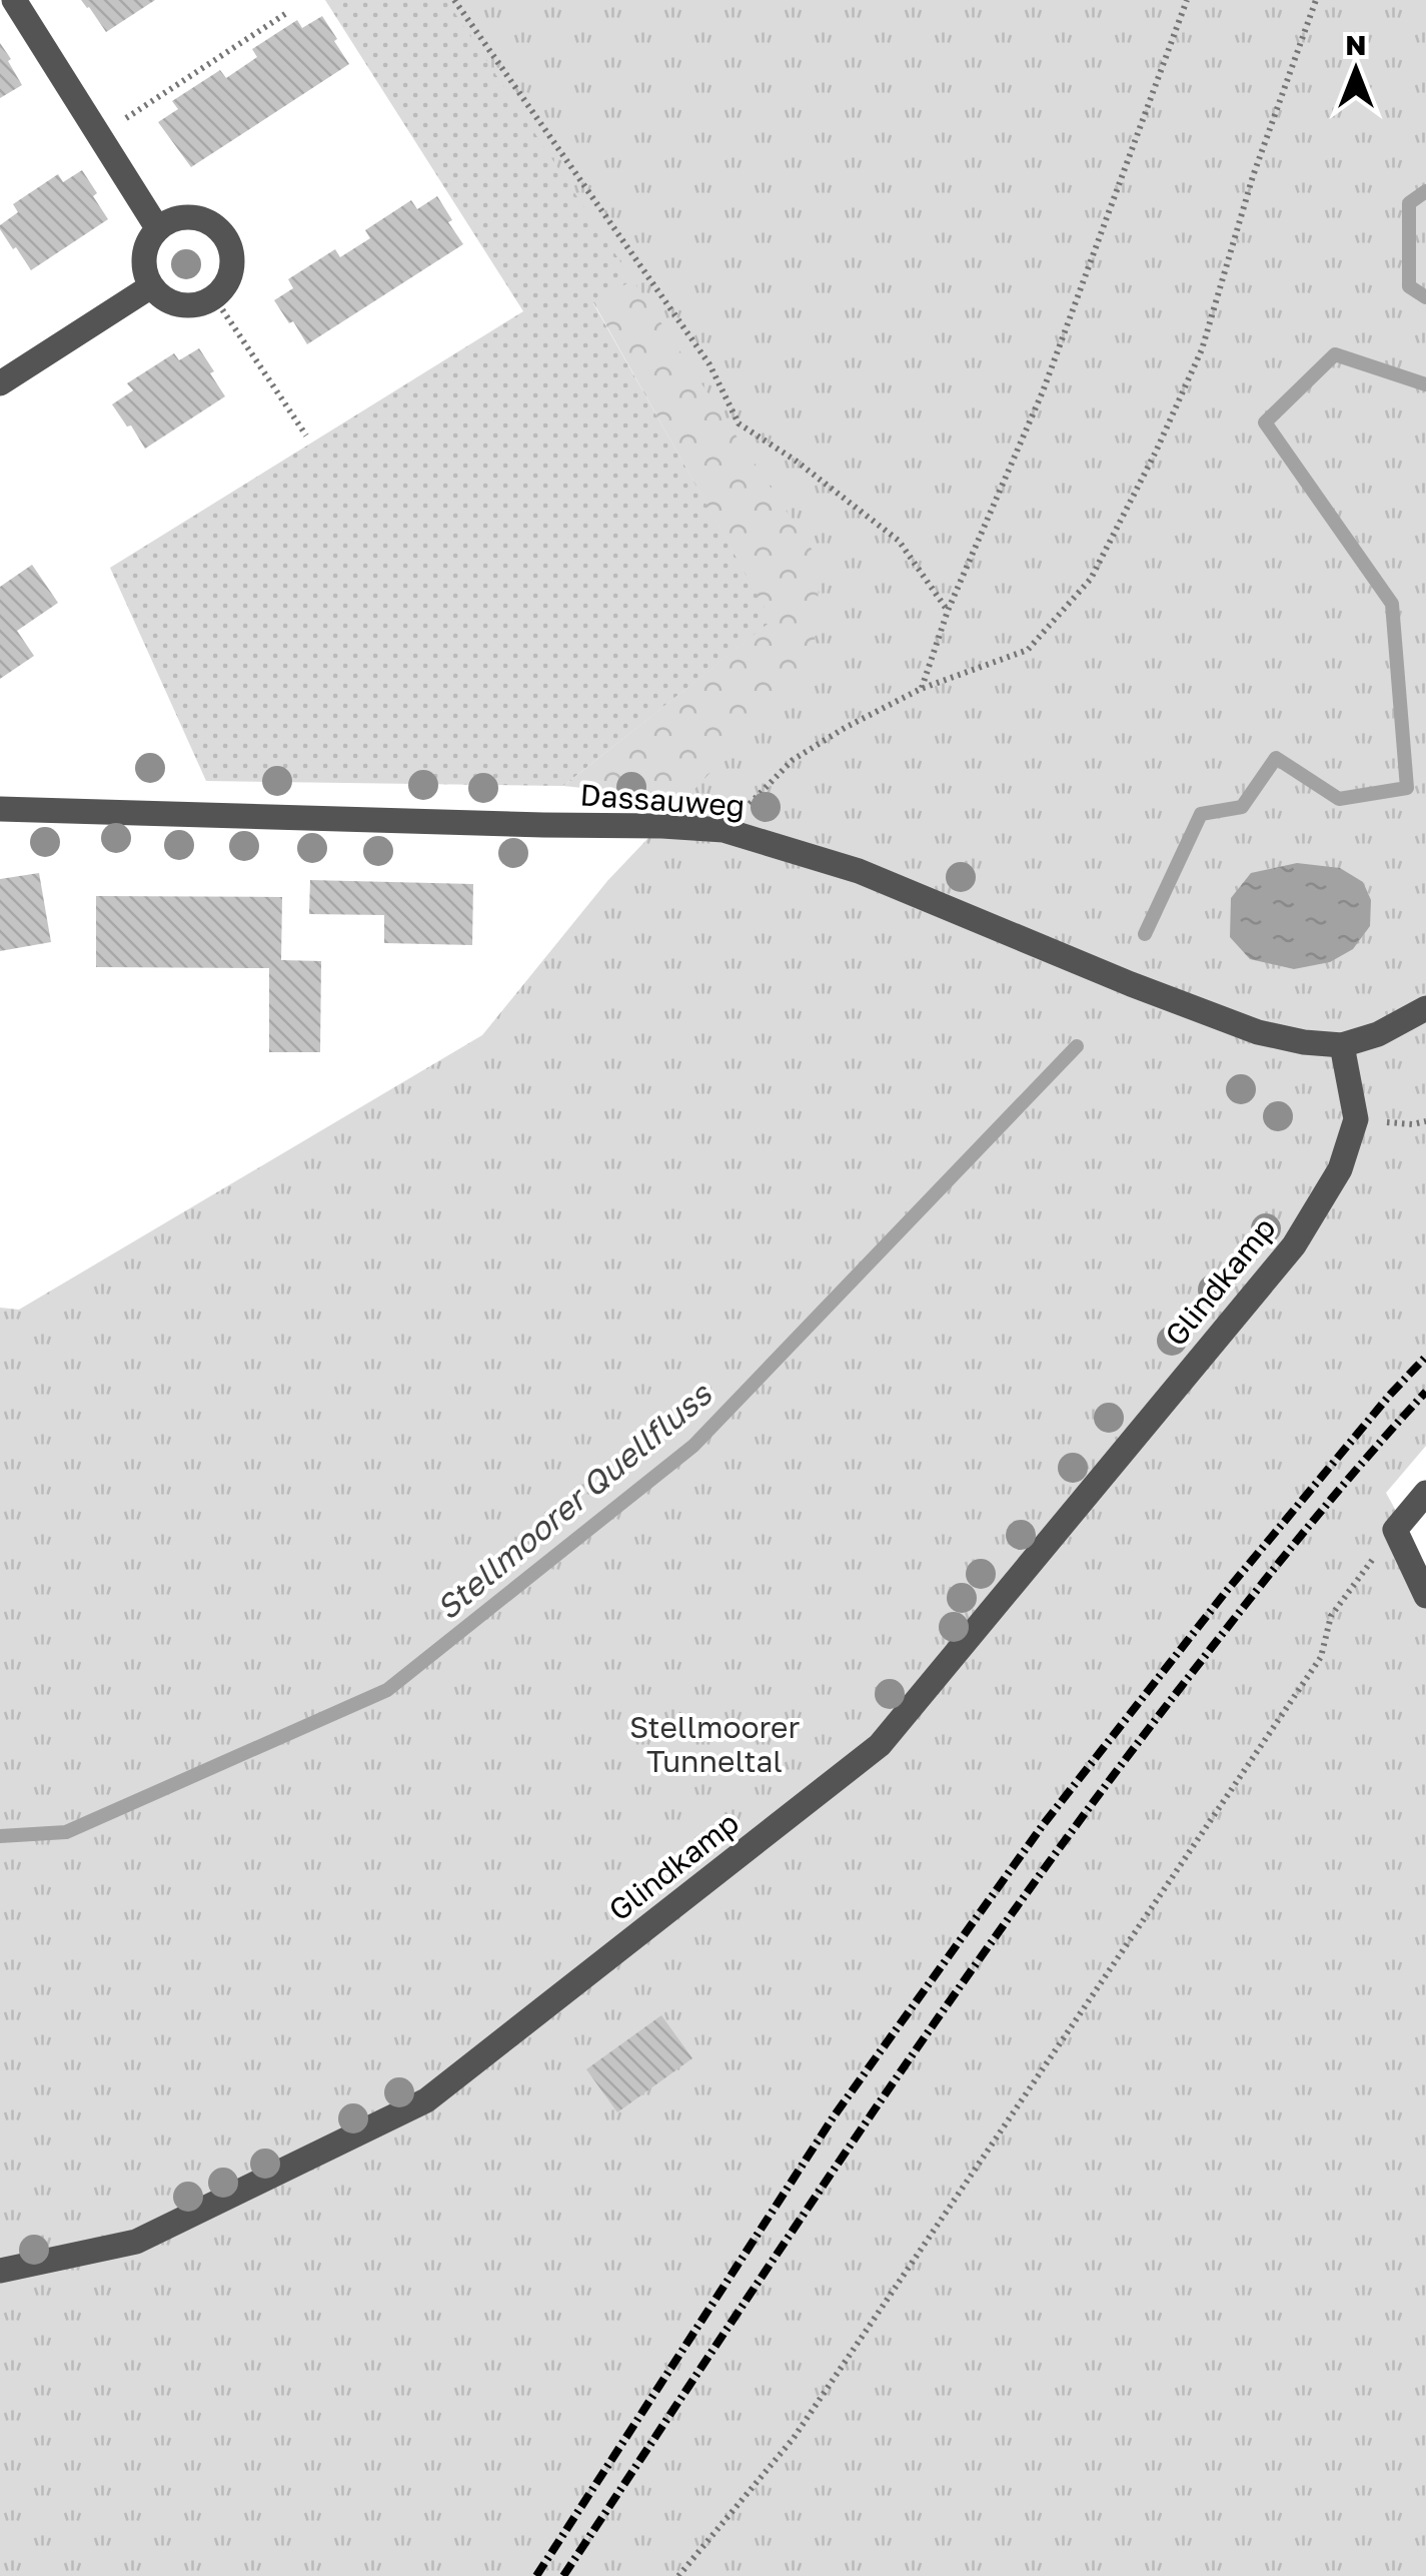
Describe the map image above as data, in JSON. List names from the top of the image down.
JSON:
{
  "streets": {
    "street": ["Dassauweg", "Glindkamp"]
  },
  "crossings": [
    ["Dassauweg", "Glindkamp"]
  ],
  "water": ["Stellmoorer Quellfluss"],
  "parks": ["Stellmoorer Tunneltal"],
  "north": "top"
}
